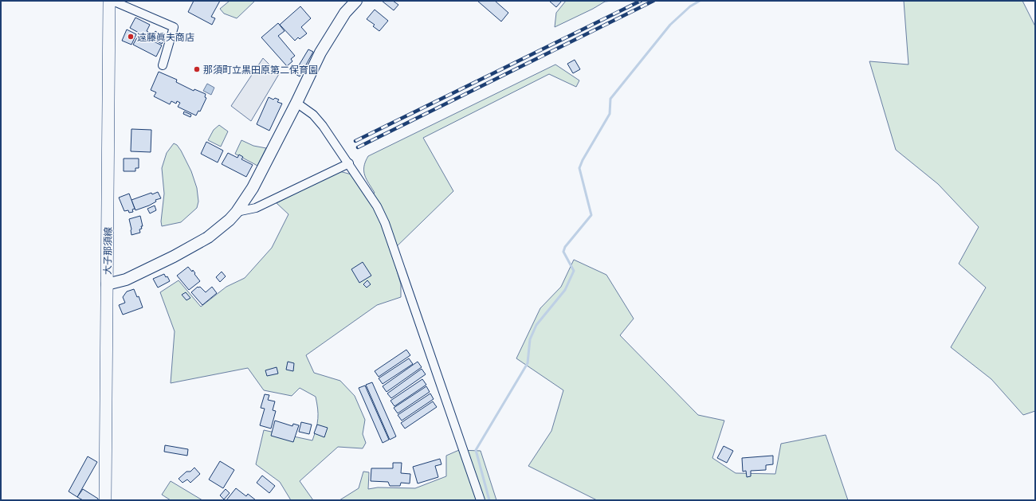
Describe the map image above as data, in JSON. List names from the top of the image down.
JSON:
{
  "streets": {
    "main road": ["大子那須線"]
  },
  "places": ["遠藤眞夫商店", "那須町立黒田原第二保育園"]
}
